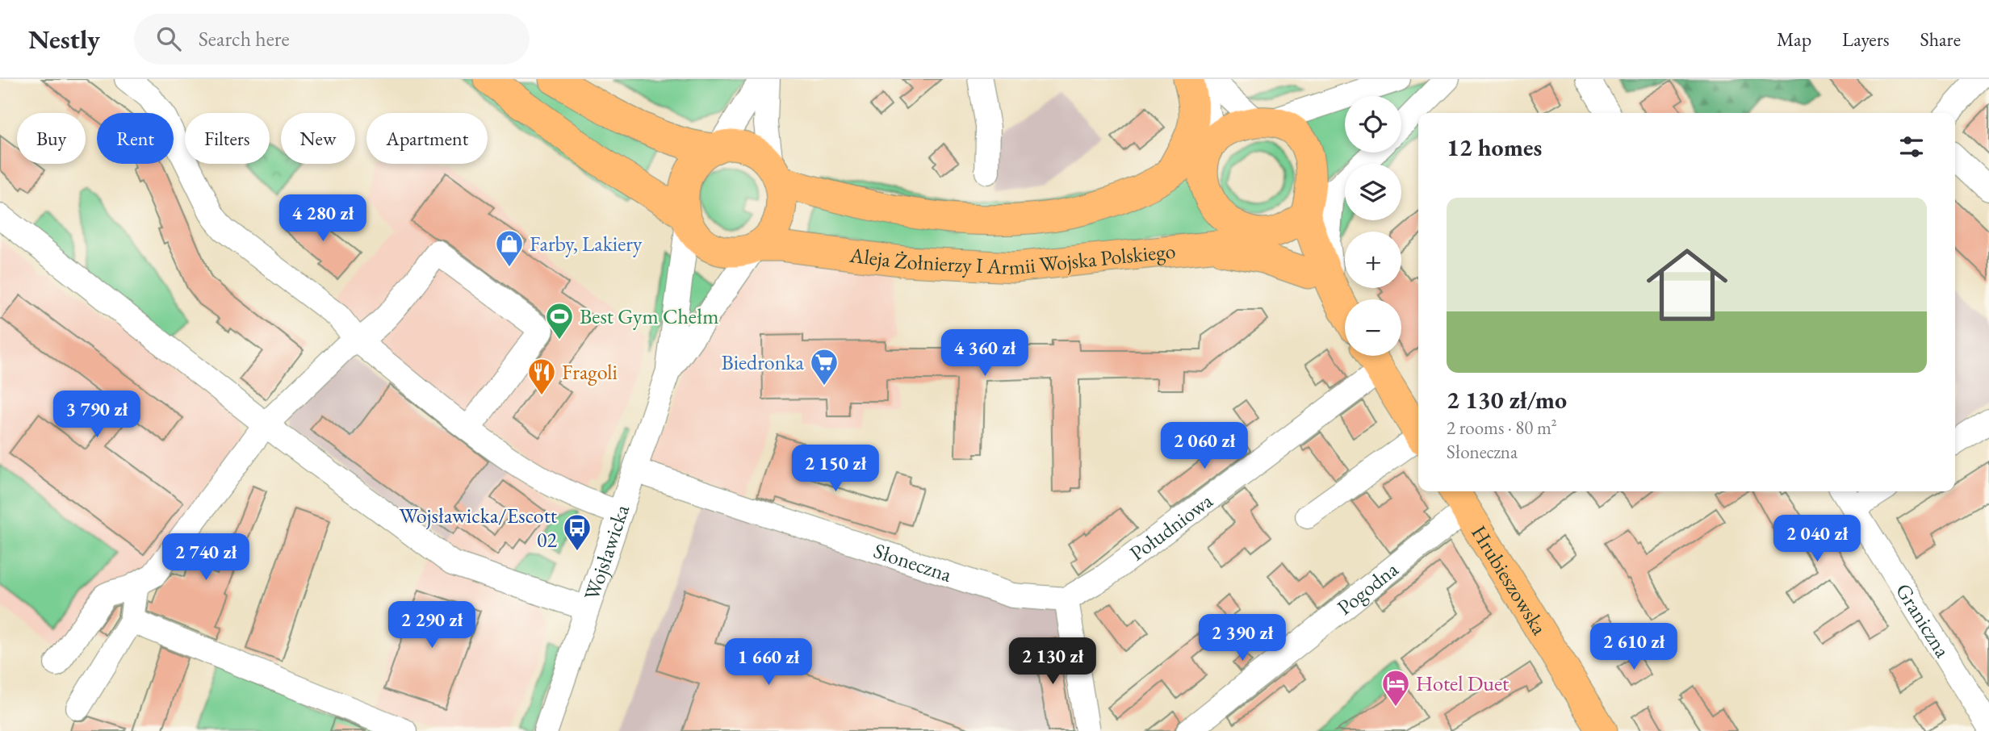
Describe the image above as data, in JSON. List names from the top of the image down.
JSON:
{
  "streets": {
    "main road": ["Aleja Żołnierzy I Armii Wojska Polskiego", "Hrubieszowska"],
    "street": [
      "Południowa",
      "Wojsławicka",
      "Słoneczna",
      "Pogodna",
      "Graniczna"
    ]
  },
  "crossings": [
    ["Aleja Żołnierzy I Armii Wojska Polskiego", "Wojsławicka"],
    ["Południowa", "Słoneczna"],
    ["Wojsławicka", "Słoneczna"],
    ["Hrubieszowska", "Pogodna"]
  ],
  "places": {
    "shop": ["Farby, Lakiery"],
    "sports": ["Best Gym Chełm"],
    "supermarket": ["Biedronka"],
    "restaurant": ["Fragoli"],
    "bus stop": ["Wojsławicka/Escott 02"],
    "hotel": ["Hotel Duet"]
  },
  "page": {
    "header": "Nestly",
    "search": "Search here",
    "nav": ["Map", "Layers", "Share"],
    "map_buttons": ["+", "−"],
    "chip": [
      "Buy",
      "Rent",
      "Filters",
      "New",
      "Apartment"
    ],
    "heading": "12 homes",
    "list": [
      {
        "name": "2 130 zł/mo",
        "note": "2 rooms · 80 m² · Słoneczna"
      }
    ],
    "price": [
      "4 280 zł",
      "4 360 zł",
      "3 790 zł",
      "2 060 zł",
      "2 150 zł",
      "2 040 zł",
      "2 740 zł",
      "2 290 zł",
      "2 390 zł",
      "2 610 zł",
      "2 130 zł",
      "1 660 zł"
    ]
  }
}
